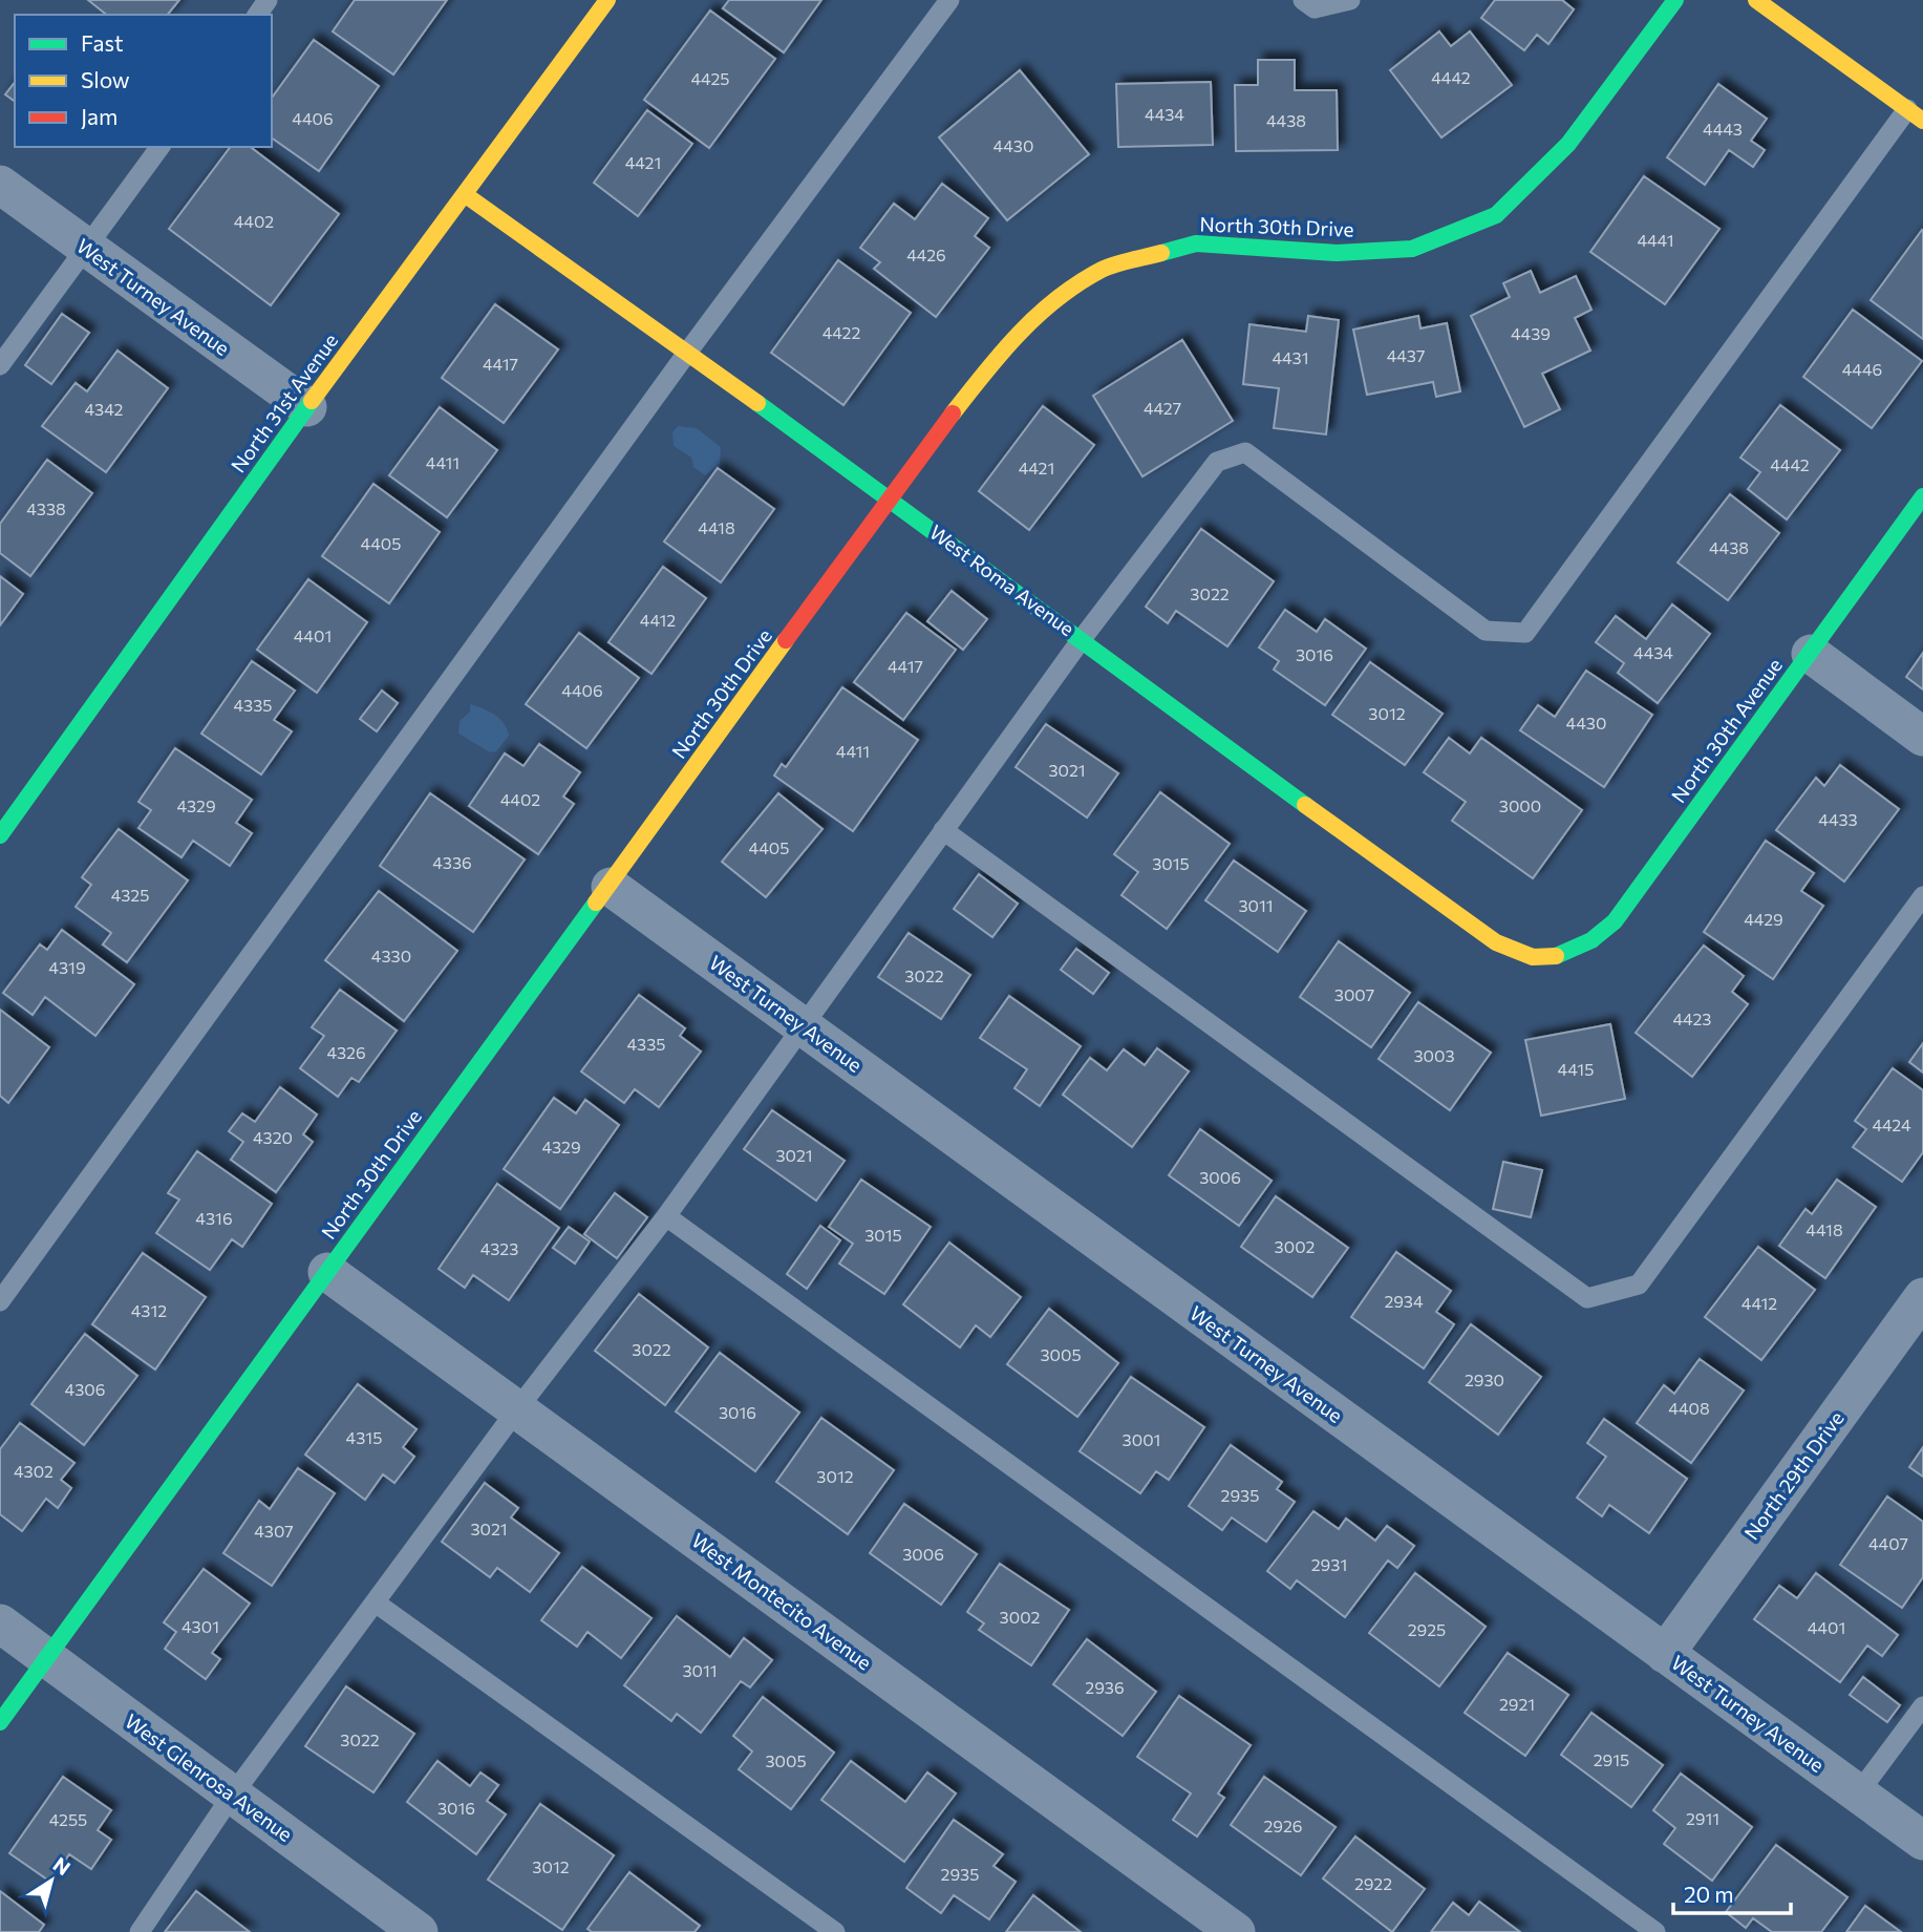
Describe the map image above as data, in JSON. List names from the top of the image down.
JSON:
{
  "streets": {
    "street": [
      "North 30th Drive",
      "West Turney Avenue",
      "North 31st Avenue",
      "West Roma Avenue",
      "North 30th Avenue",
      "North 29th Drive",
      "West Montecito Avenue",
      "West Glenrosa Avenue"
    ]
  },
  "crossings": [
    ["North 30th Drive", "West Turney Avenue"],
    ["North 30th Drive", "West Roma Avenue"],
    ["North 30th Drive", "West Montecito Avenue"],
    ["North 30th Drive", "West Glenrosa Avenue"],
    ["West Turney Avenue", "North 31st Avenue"],
    ["West Turney Avenue", "North 29th Drive"],
    ["North 31st Avenue", "West Roma Avenue"],
    ["West Roma Avenue", "North 30th Avenue"]
  ],
  "house_numbers": [
    "4442",
    "4425",
    "4434",
    "4406",
    "4438",
    "4443",
    "4430",
    "4421",
    "4402",
    "4441",
    "4426",
    "4422",
    "4439",
    "4437",
    "4431",
    "4417",
    "4446",
    "4427",
    "4342",
    "4411",
    "4442",
    "4421",
    "4338",
    "4418",
    "4405",
    "4438",
    "3022",
    "4412",
    "4401",
    "4434",
    "3016",
    "4417",
    "4406",
    "4335",
    "3012",
    "4430",
    "4411",
    "3021",
    "4402",
    "4329",
    "3000",
    "4433",
    "4405",
    "4336",
    "3015",
    "4325",
    "3011",
    "4429",
    "4330",
    "4319",
    "3022",
    "3007",
    "4423",
    "4335",
    "4326",
    "3003",
    "4415",
    "4424",
    "4320",
    "4329",
    "3021",
    "3006",
    "4316",
    "4418",
    "3015",
    "3002",
    "4323",
    "2934",
    "4412",
    "4312",
    "3022",
    "3005",
    "2930",
    "4306",
    "4408",
    "3016",
    "4315",
    "3001",
    "4302",
    "3012",
    "2935",
    "3021",
    "4307",
    "4407",
    "3006",
    "2931",
    "3002",
    "4301",
    "4401",
    "2925",
    "3011",
    "2936",
    "2921",
    "3022",
    "2915",
    "3005",
    "3016",
    "2911",
    "4255",
    "2926",
    "3012",
    "2935",
    "2922"
  ],
  "legend": ["Fast", "Slow", "Jam"],
  "scale_bar": "20 m",
  "north": "top right"
}
